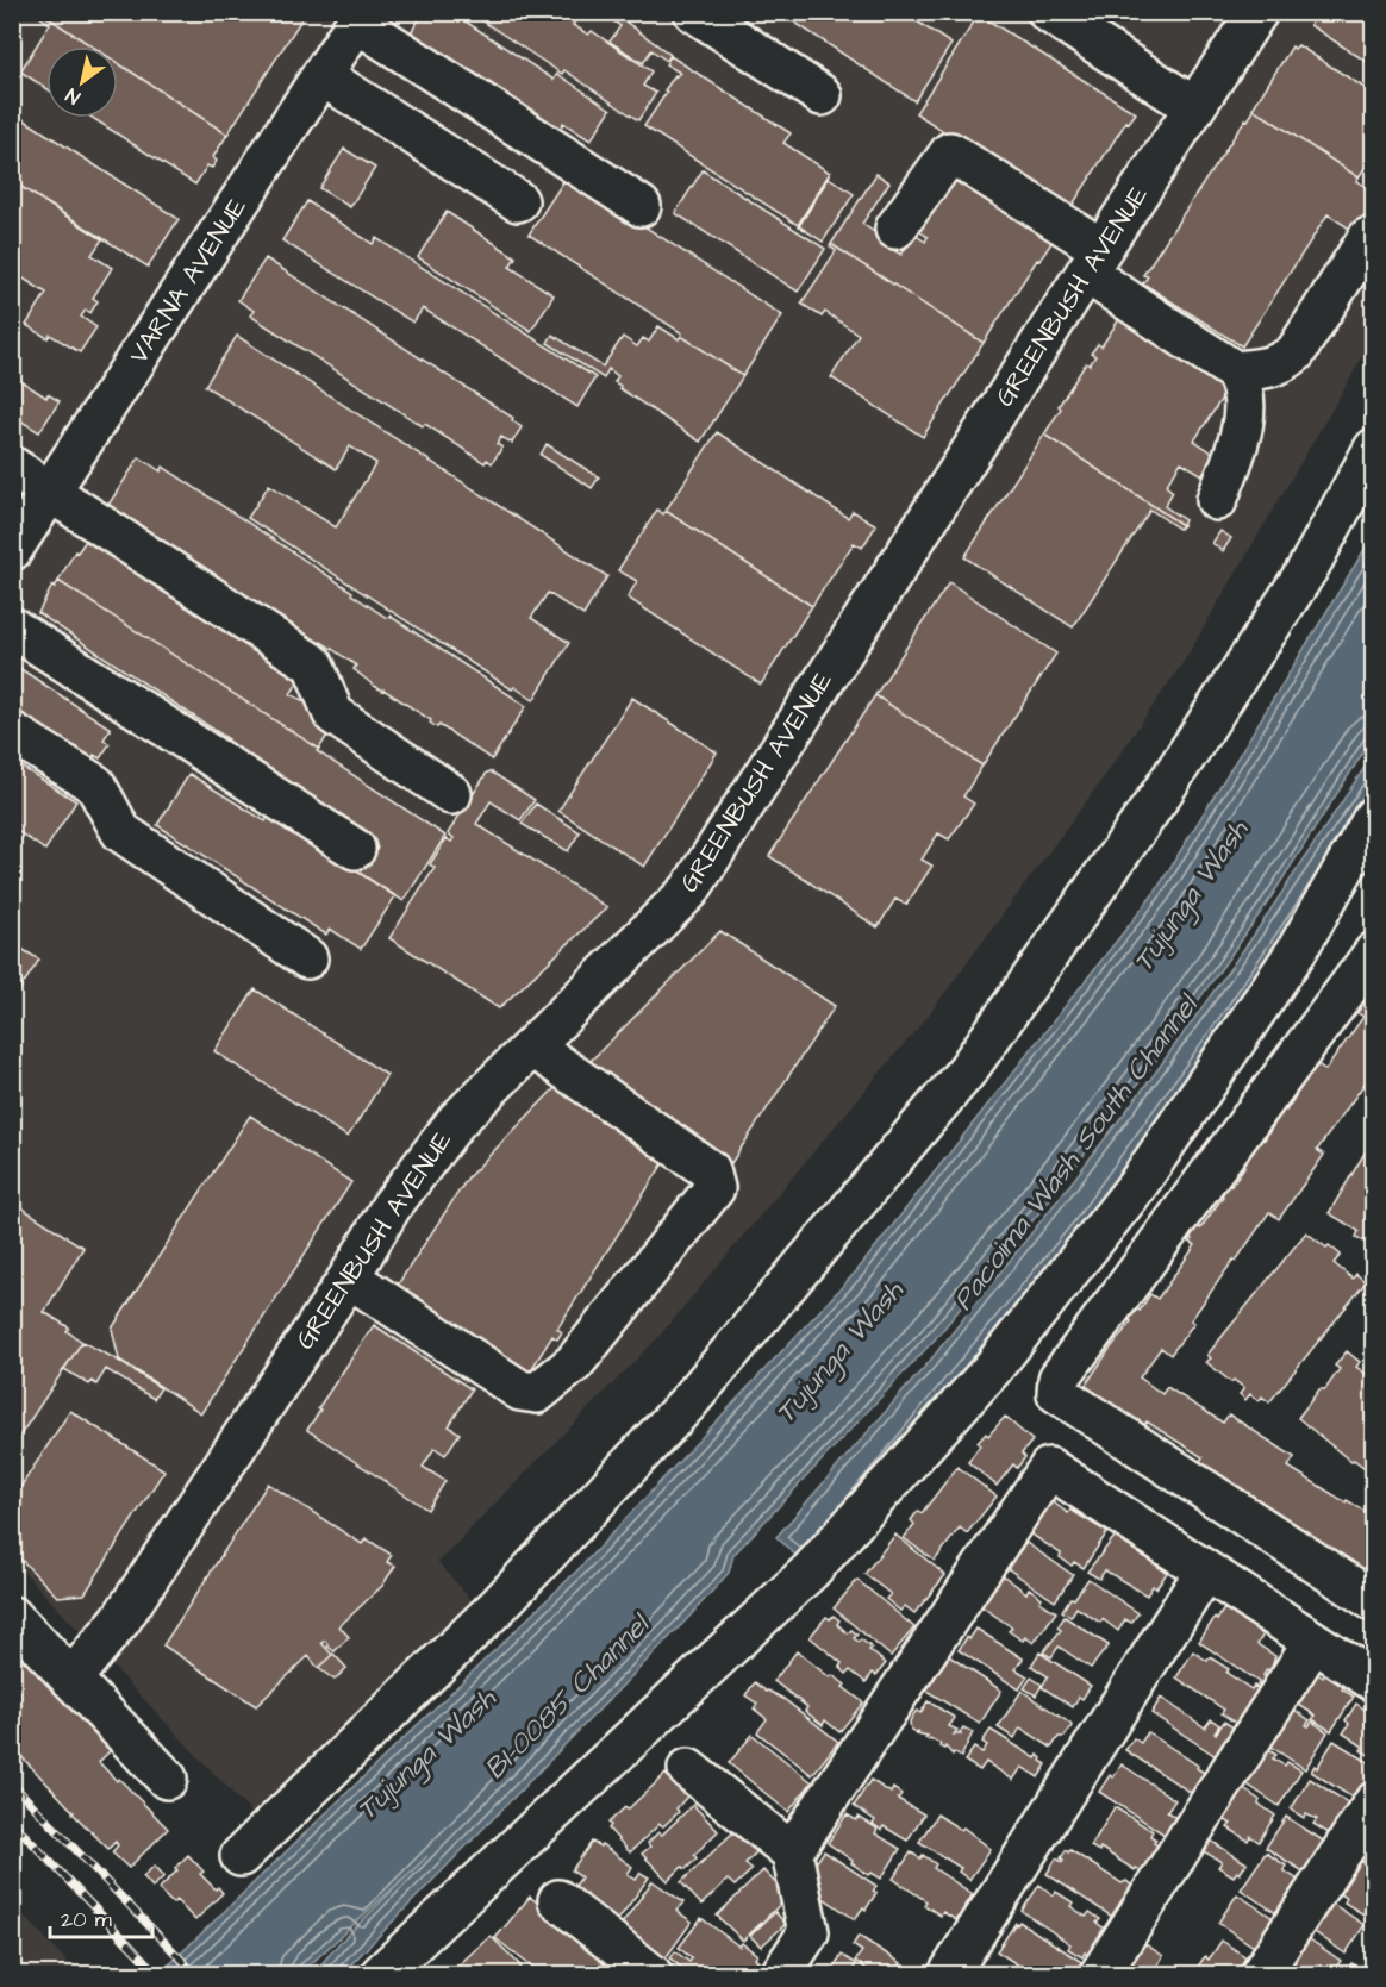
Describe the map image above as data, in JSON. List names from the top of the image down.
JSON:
{
  "streets": {
    "street": ["VARNA AVENUE", "GREENBUSH AVENUE"]
  },
  "water": ["Tujunga Wash", "Pacoima Wash South Channel", "BI-0085 Channel"],
  "scale_bar": "20 m",
  "north": "bottom left"
}
